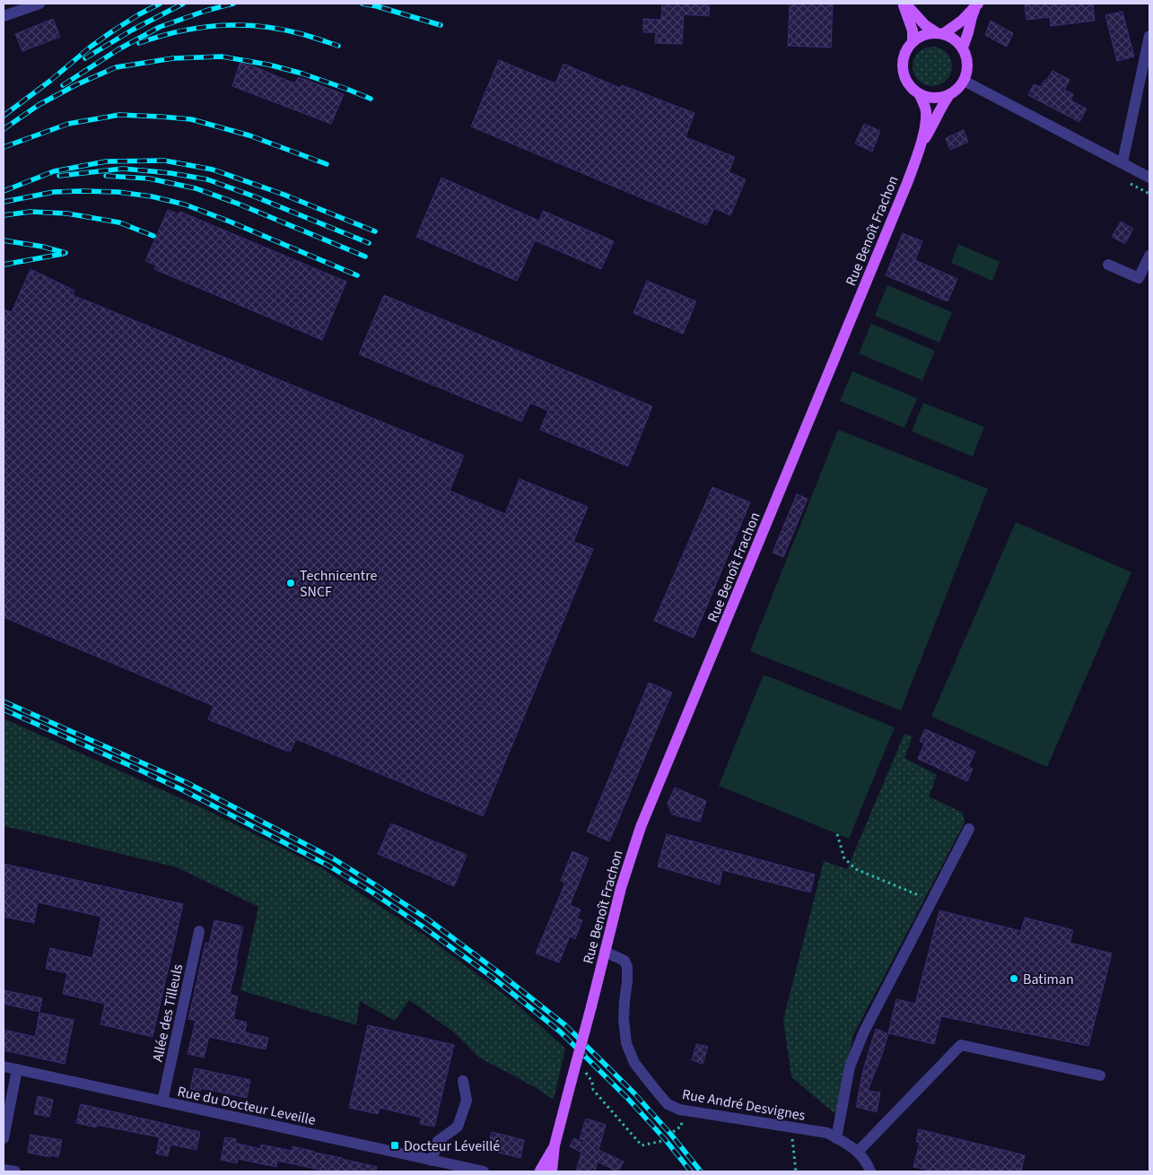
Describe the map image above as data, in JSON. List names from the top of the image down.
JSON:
{
  "streets": {
    "main road": ["Rue Benoît Frachon"],
    "street": ["Allée des Tilleuls", "Rue André Desvignes", "Rue du Docteur Leveille"]
  },
  "crossings": [
    ["Rue Benoît Frachon", "Rue André Desvignes"],
    ["Allée des Tilleuls", "Rue du Docteur Leveille"]
  ],
  "places": {
    "other": ["Technicentre SNCF", "Batiman"],
    "transit": ["Docteur Léveillé"]
  }
}
